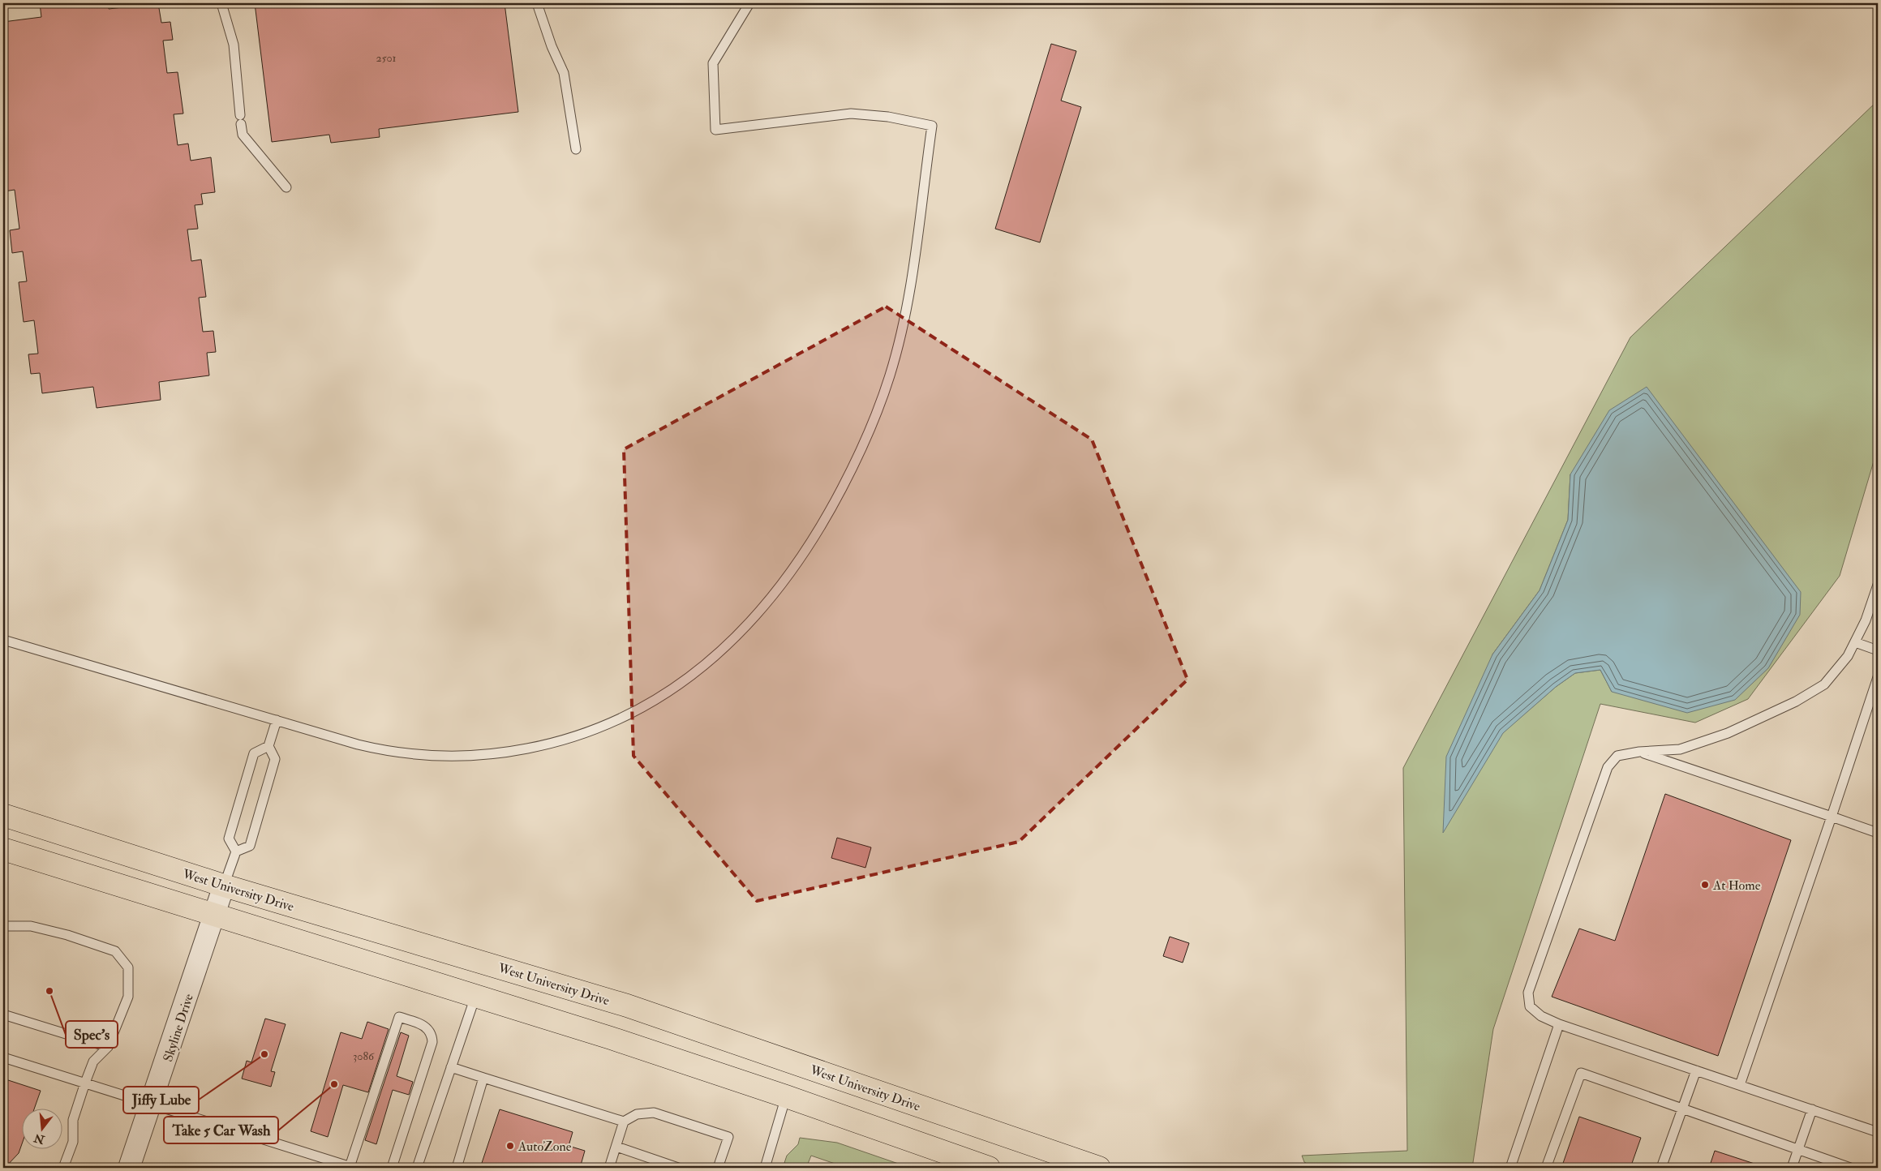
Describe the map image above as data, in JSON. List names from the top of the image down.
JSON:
{
  "streets": {
    "highway": ["West University Drive"],
    "street": ["Skyline Drive"]
  },
  "crossings": [
    ["West University Drive", "Skyline Drive"]
  ],
  "places": [
    "At Home",
    "Spec's",
    "Jiffy Lube",
    "Take 5 Car Wash",
    "AutoZone"
  ],
  "house_numbers": ["2501", "3086"],
  "north": "bottom"
}
